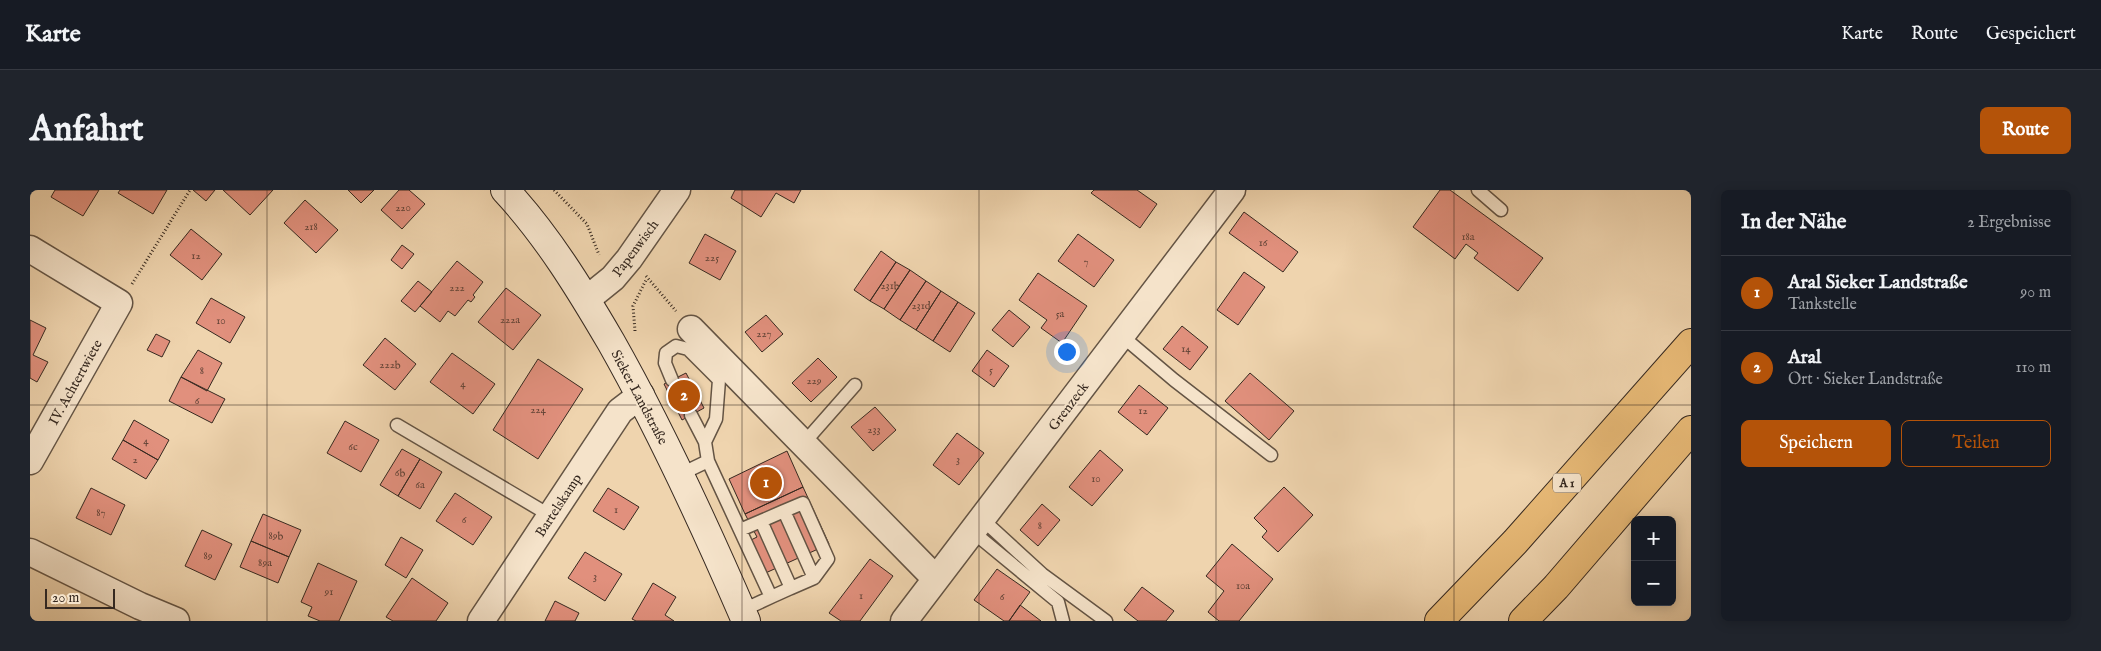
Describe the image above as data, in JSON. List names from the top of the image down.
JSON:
{
  "streets": {
    "highway": ["A 1"],
    "street": [
      "Papenwisch",
      "IV. Achtertwiete",
      "Sieker Landstraße",
      "Grenzeck",
      "Bartelskamp"
    ]
  },
  "crossings": [
    ["Papenwisch", "Sieker Landstraße"],
    ["Sieker Landstraße", "Bartelskamp"]
  ],
  "house_numbers": [
    "220",
    "218",
    "18a",
    "16",
    "12",
    "225",
    "7",
    "231b",
    "222",
    "231d",
    "5a",
    "222a",
    "10",
    "227",
    "14",
    "222b",
    "5",
    "8",
    "229",
    "4",
    "6",
    "224",
    "12",
    "233",
    "4",
    "6c",
    "2",
    "3",
    "6b",
    "10",
    "6a",
    "1",
    "87",
    "6",
    "8",
    "89b",
    "89",
    "89a",
    "3",
    "10a",
    "91",
    "1",
    "6"
  ],
  "scale_bar": "20 m",
  "page": {
    "header": "Karte",
    "nav": ["Karte", "Route", "Gespeichert"],
    "buttons": [
      "Route",
      ["Speichern", "Teilen"]
    ],
    "title": "Anfahrt",
    "heading": ["In der Nähe", "2 Ergebnisse"],
    "list": [
      {
        "mark": "1",
        "name": "Aral Sieker Landstraße",
        "note": "Tankstelle",
        "value": "90 m"
      },
      {
        "mark": "2",
        "name": "Aral",
        "note": "Ort · Sieker Landstraße",
        "value": "110 m"
      }
    ],
    "pins": ["2", "1"],
    "map_buttons": ["+", "−"],
    "scale": "20 m"
  }
}
